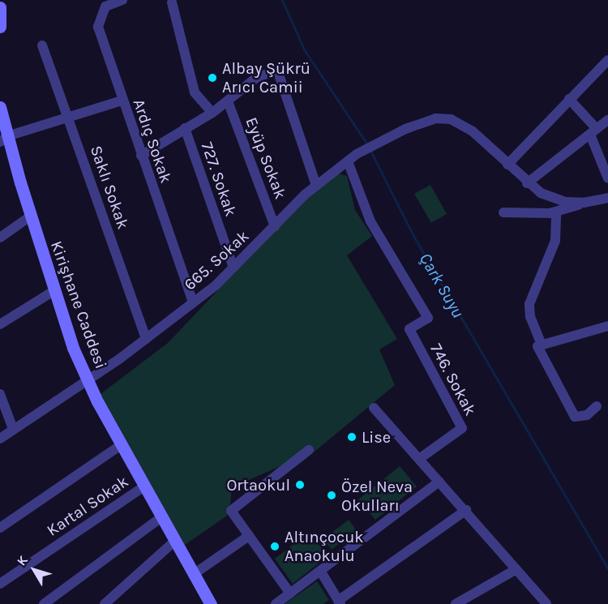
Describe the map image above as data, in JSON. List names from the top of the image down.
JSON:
{
  "streets": {
    "street": [
      "Ardıç Sokak",
      "Eyüp Sokak",
      "727. Sokak",
      "Saklı Sokak",
      "665. Sokak",
      "Kirişhane Caddesi",
      "746. Sokak",
      "Kartal Sokak"
    ]
  },
  "crossings": [
    ["Ardıç Sokak", "665. Sokak"],
    ["Eyüp Sokak", "665. Sokak"],
    ["727. Sokak", "665. Sokak"],
    ["Saklı Sokak", "665. Sokak"],
    ["665. Sokak", "Kirişhane Caddesi"],
    ["665. Sokak", "746. Sokak"],
    ["Kirişhane Caddesi", "Kartal Sokak"]
  ],
  "water": ["Çark Suyu"],
  "places": [
    "Albay Şükrü Arıcı Camii",
    "Lise",
    "Ortaokul",
    "Özel Neva Okulları",
    "Altınçocuk Anaokulu"
  ],
  "north": "top left"
}
